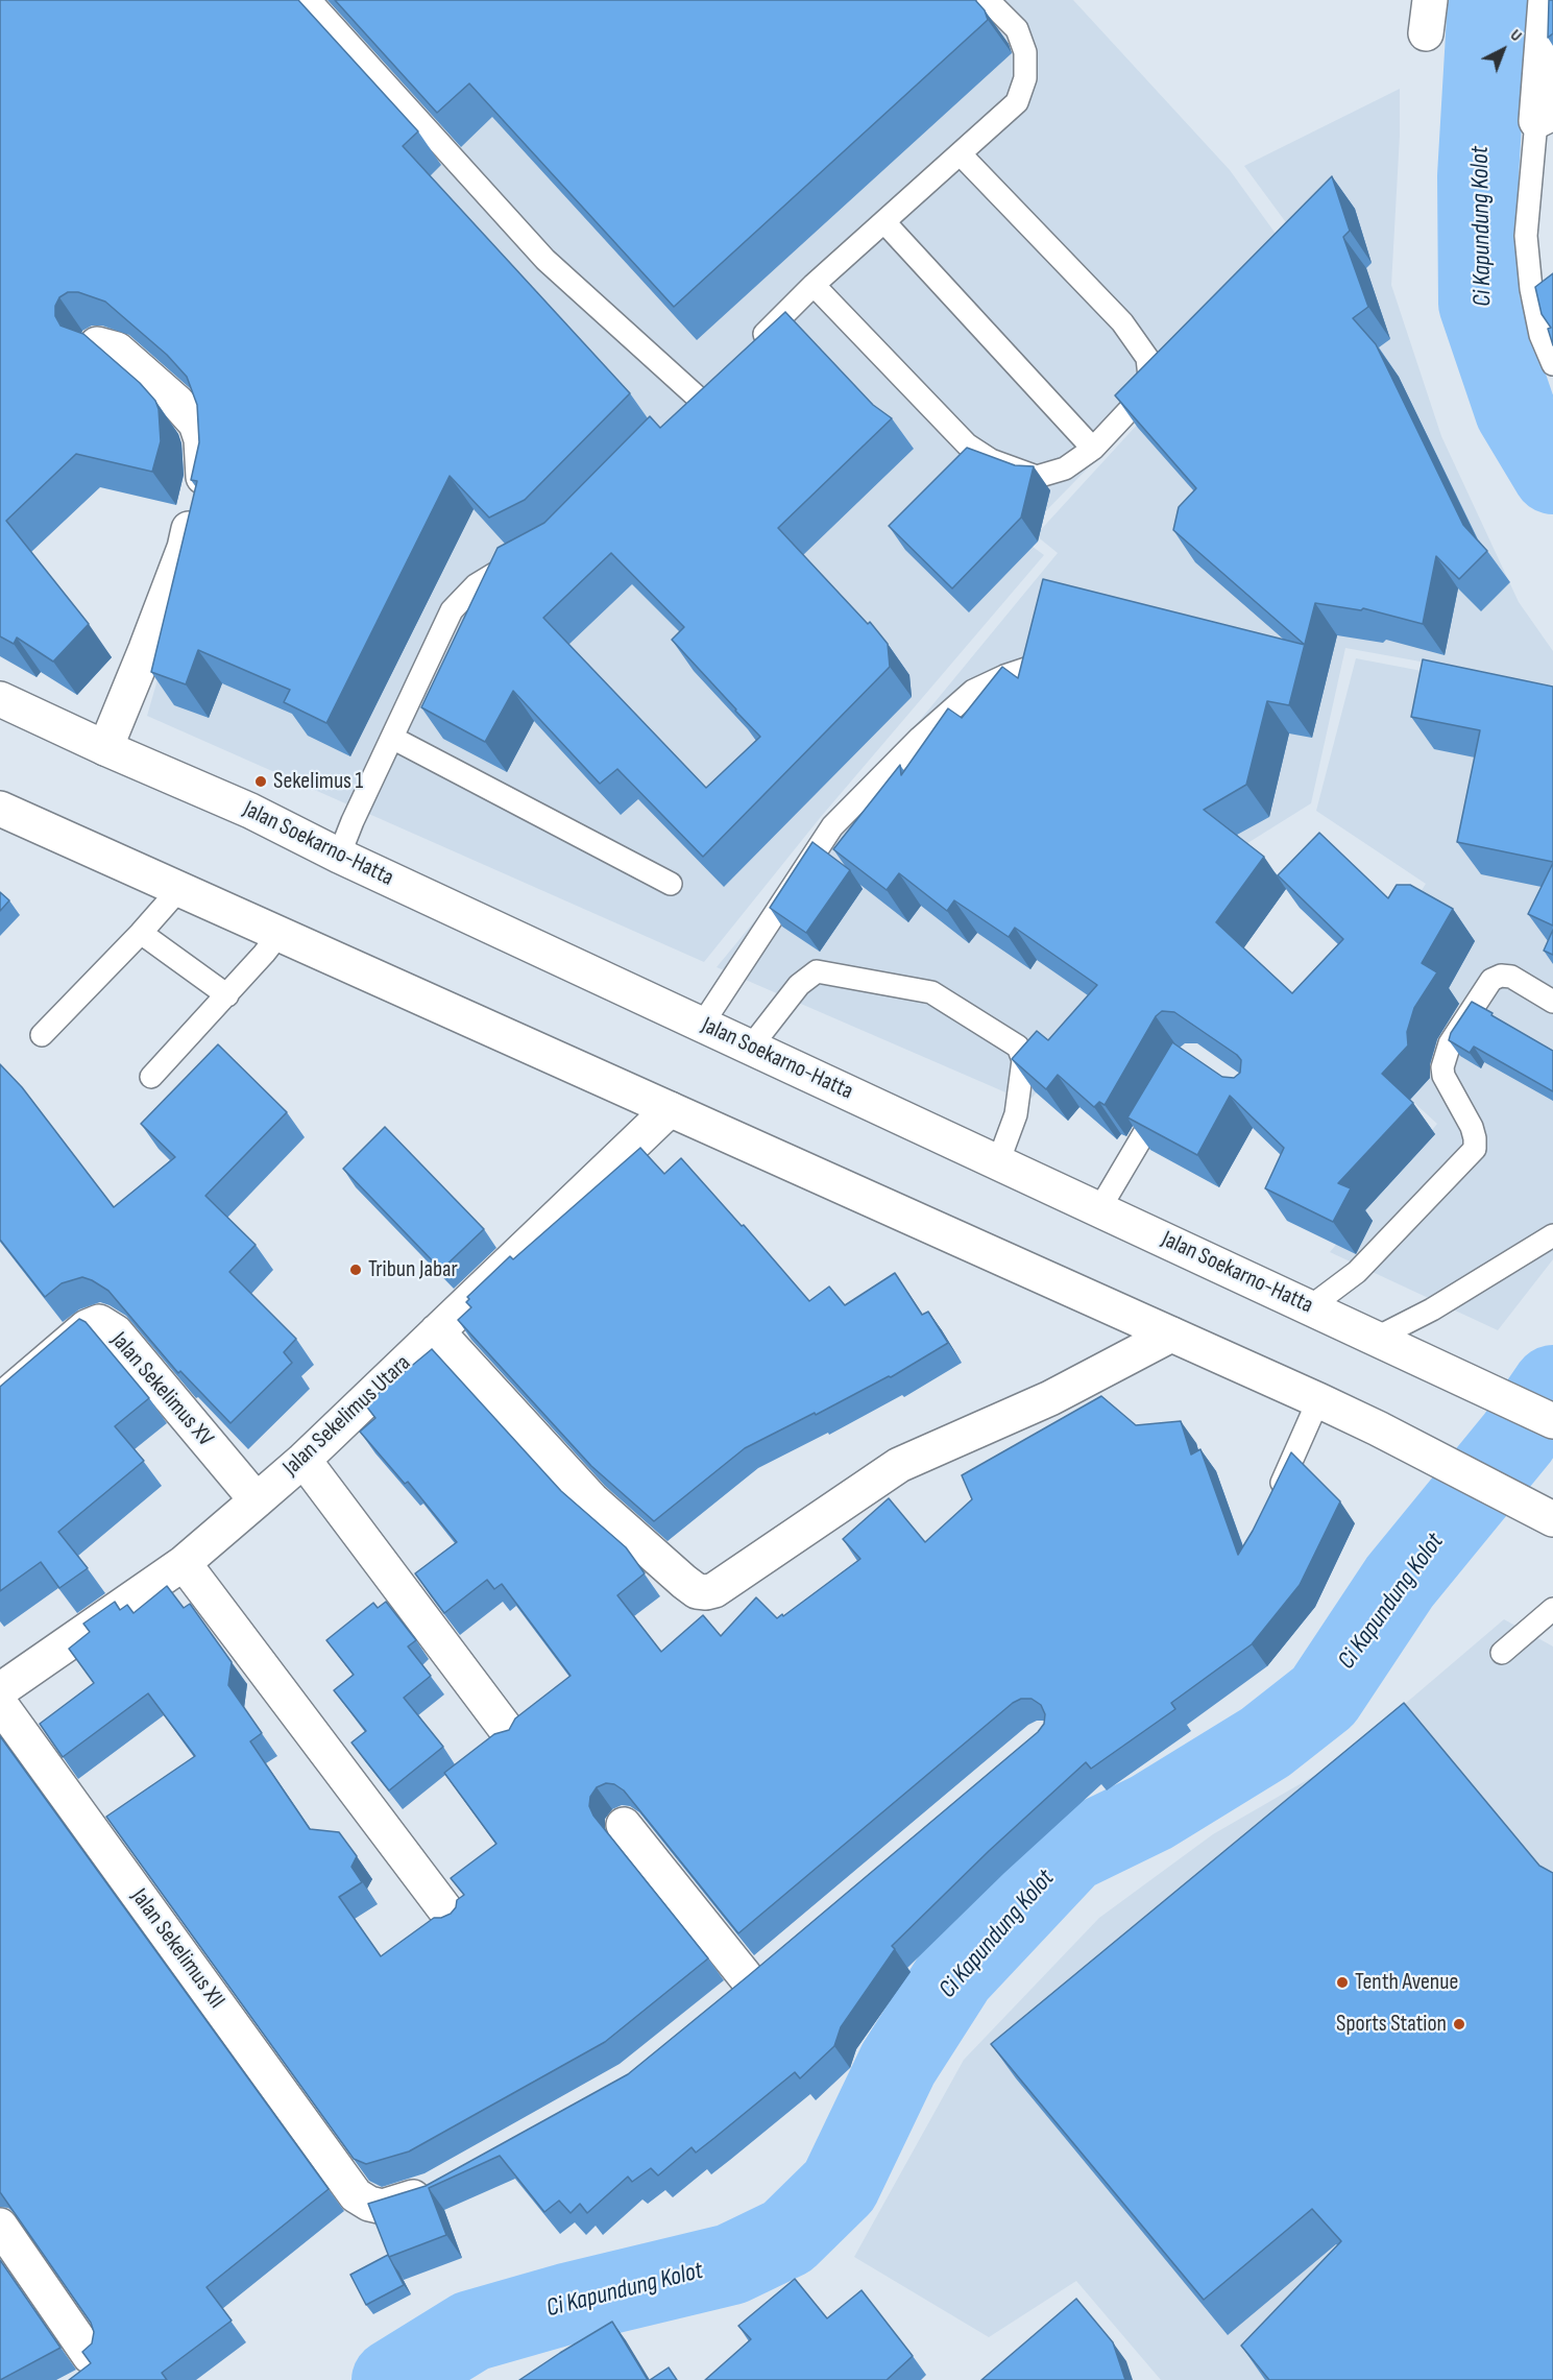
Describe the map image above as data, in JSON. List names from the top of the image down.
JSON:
{
  "streets": {
    "main road": [
      "Jalan Soekarno-Hatta",
      "Jalan Sekelimus XV",
      "Jalan Sekelimus Utara",
      "Jalan Sekelimus XII"
    ]
  },
  "crossings": [
    ["Jalan Sekelimus XV", "Jalan Sekelimus Utara"]
  ],
  "water": ["Ci Kapundung Kolot"],
  "places": [
    "Sekelimus 1",
    "Tribun Jabar",
    "Tenth Avenue",
    "Sports Station"
  ],
  "north": "top right"
}
